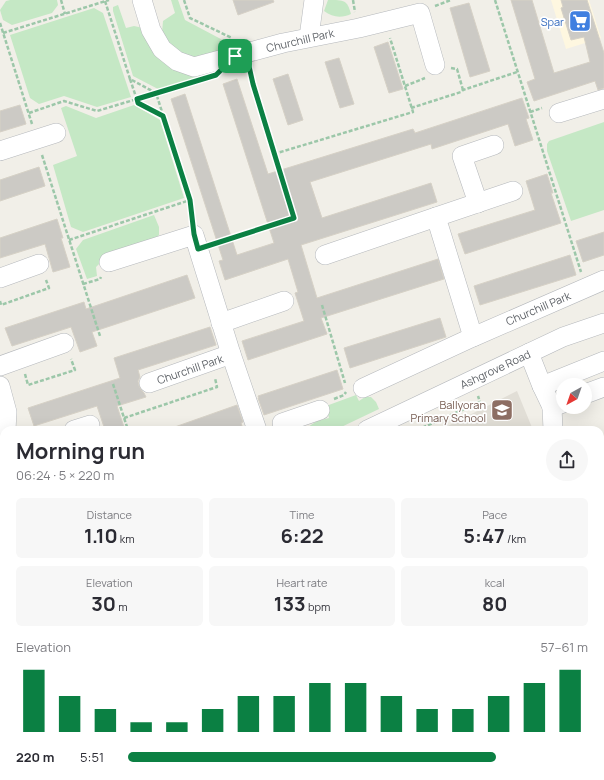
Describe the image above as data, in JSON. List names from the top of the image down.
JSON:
{
  "streets": {
    "street": ["Churchill Park", "Ashgrove Road"]
  },
  "places": {
    "supermarket": ["Spar"],
    "school or university": ["Ballyoran Primary School"]
  },
  "north": "bottom left",
  "page": {
    "heading": ["Morning run", "06:24 · 5 × 220 m"],
    "stats": [
      ["Distance", "1.10 km"],
      ["Time", "6:22"],
      ["Pace", "5:47 /km"],
      ["Elevation", "30 m"],
      ["Heart rate", "133 bpm"],
      ["kcal", "80"]
    ],
    "chart": ["Elevation", "57–61 m"],
    "list": [
      {
        "name": "220 m",
        "note": "5:51"
      }
    ]
  }
}
